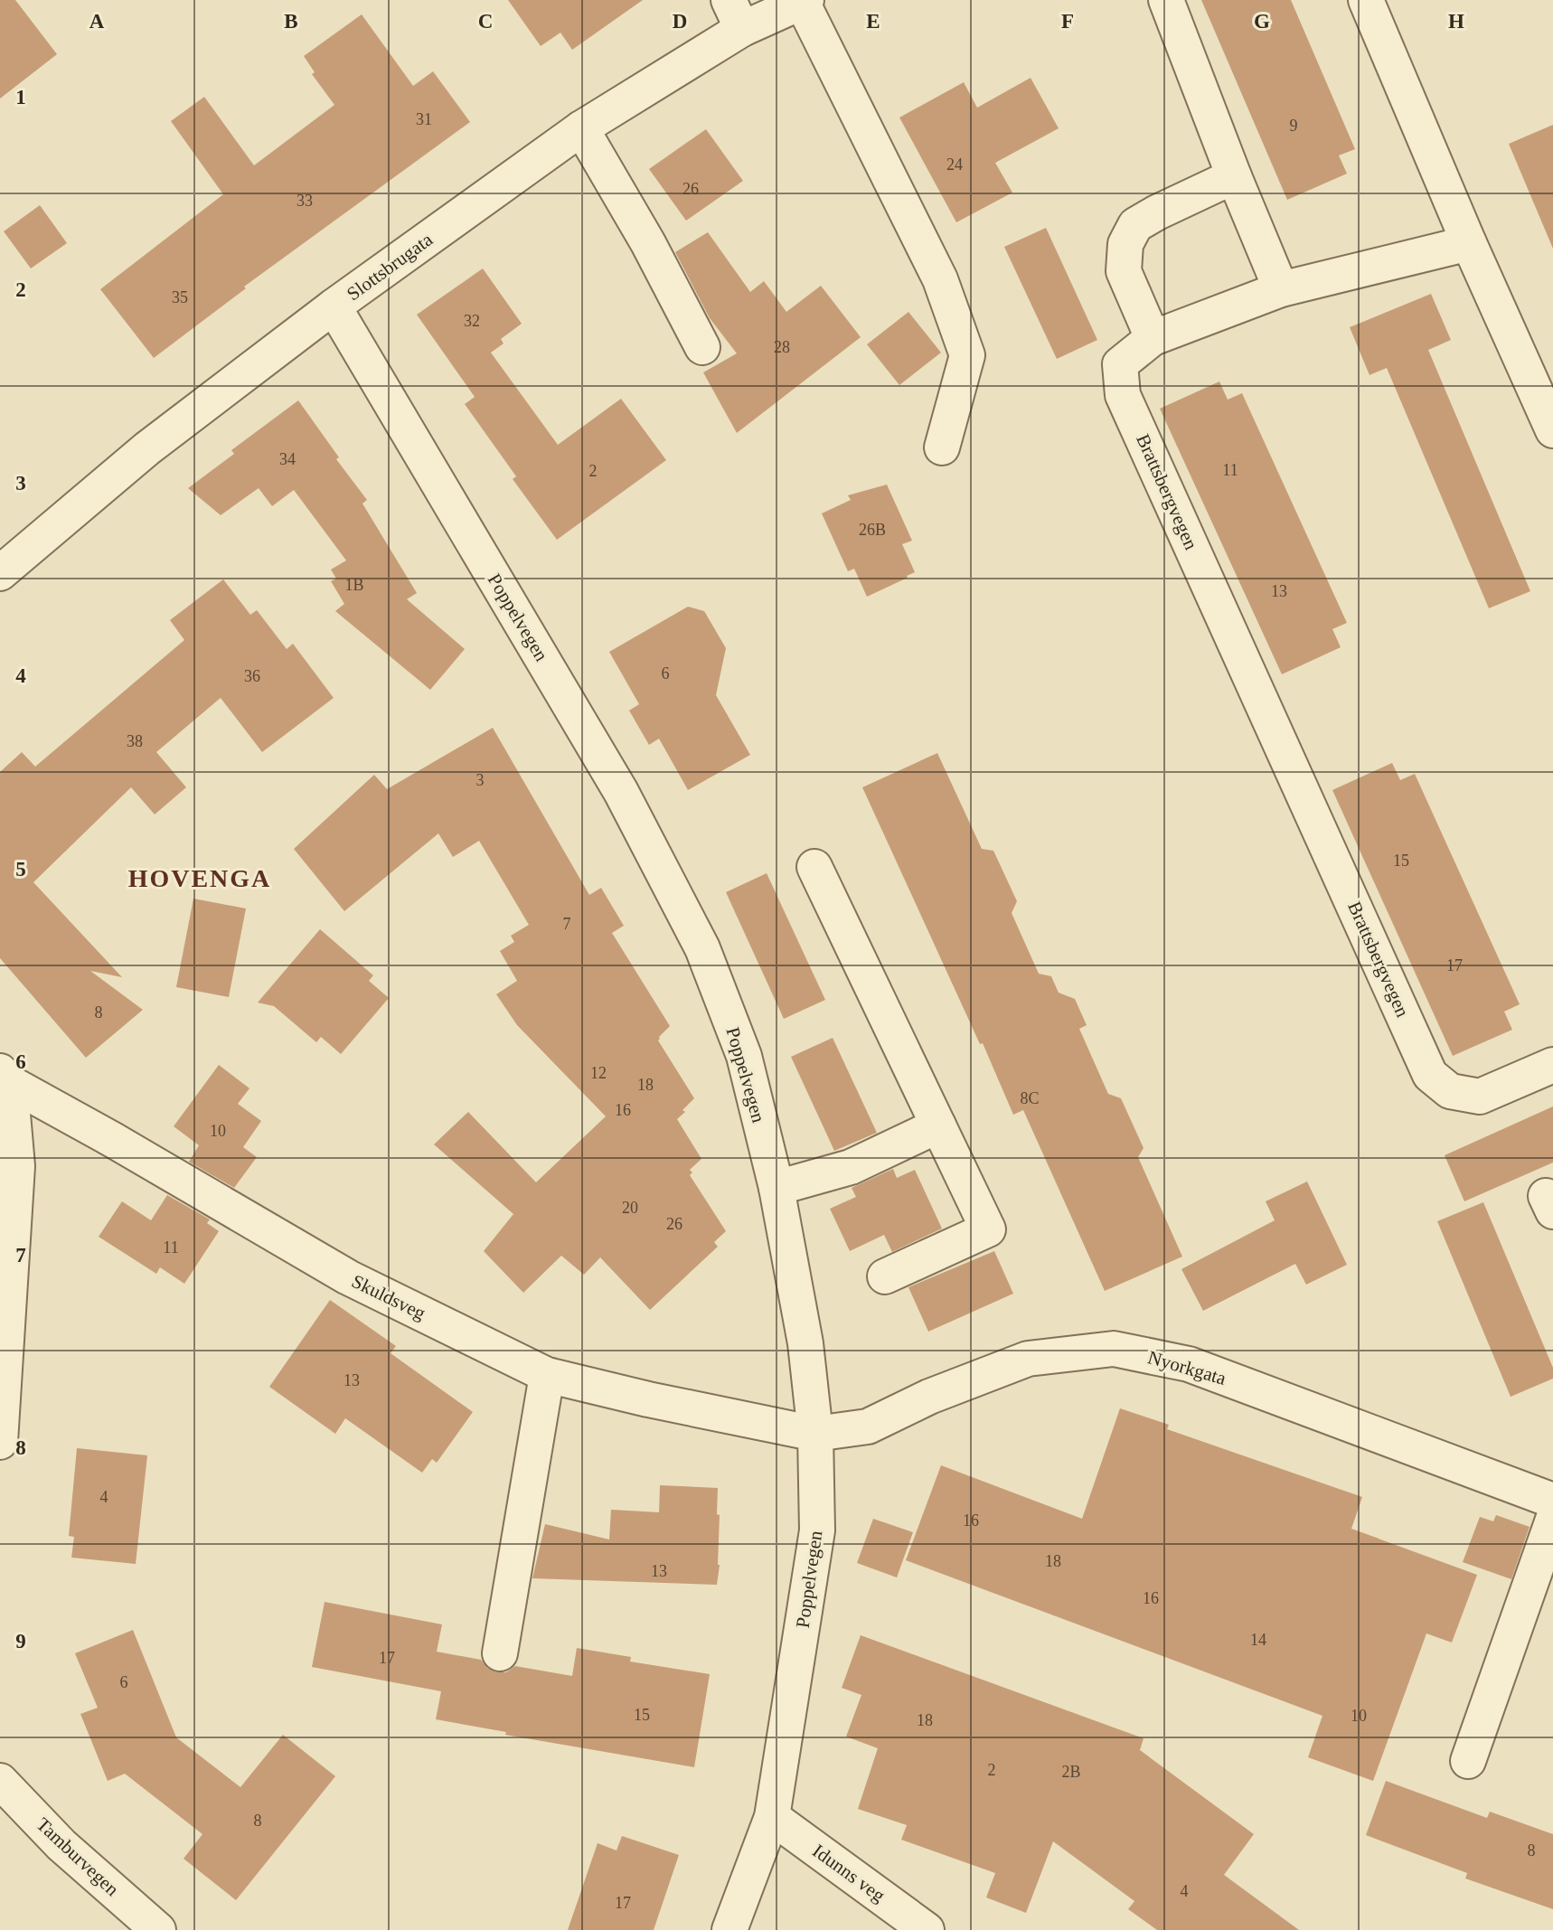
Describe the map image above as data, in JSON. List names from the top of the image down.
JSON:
{
  "streets": {
    "street": [
      "Slottsbrugata",
      "Brattsbergvegen",
      "Poppelvegen",
      "Skuldsveg",
      "Nyorkgata",
      "Tamburvegen",
      "Idunns veg"
    ]
  },
  "crossings": [
    ["Slottsbrugata", "Poppelvegen"],
    ["Poppelvegen", "Skuldsveg"],
    ["Poppelvegen", "Nyorkgata"],
    ["Poppelvegen", "Idunns veg"],
    ["Skuldsveg", "Nyorkgata"]
  ],
  "districts": ["HOVENGA"],
  "house_numbers": [
    "31",
    "9",
    "24",
    "26",
    "33",
    "35",
    "32",
    "28",
    "34",
    "11",
    "2",
    "26B",
    "1B",
    "13",
    "6",
    "36",
    "38",
    "3",
    "15",
    "7",
    "17",
    "8",
    "12",
    "18",
    "8C",
    "16",
    "10",
    "20",
    "26",
    "11",
    "13",
    "4",
    "16",
    "18",
    "13",
    "16",
    "14",
    "17",
    "6",
    "15",
    "10",
    "18",
    "2",
    "2B",
    "8",
    "8",
    "4",
    "17"
  ],
  "grid": {
    "columns": [
      "A",
      "B",
      "C",
      "D",
      "E",
      "F",
      "G",
      "H"
    ],
    "rows": [
      "1",
      "2",
      "3",
      "4",
      "5",
      "6",
      "7",
      "8",
      "9"
    ]
  }
}
